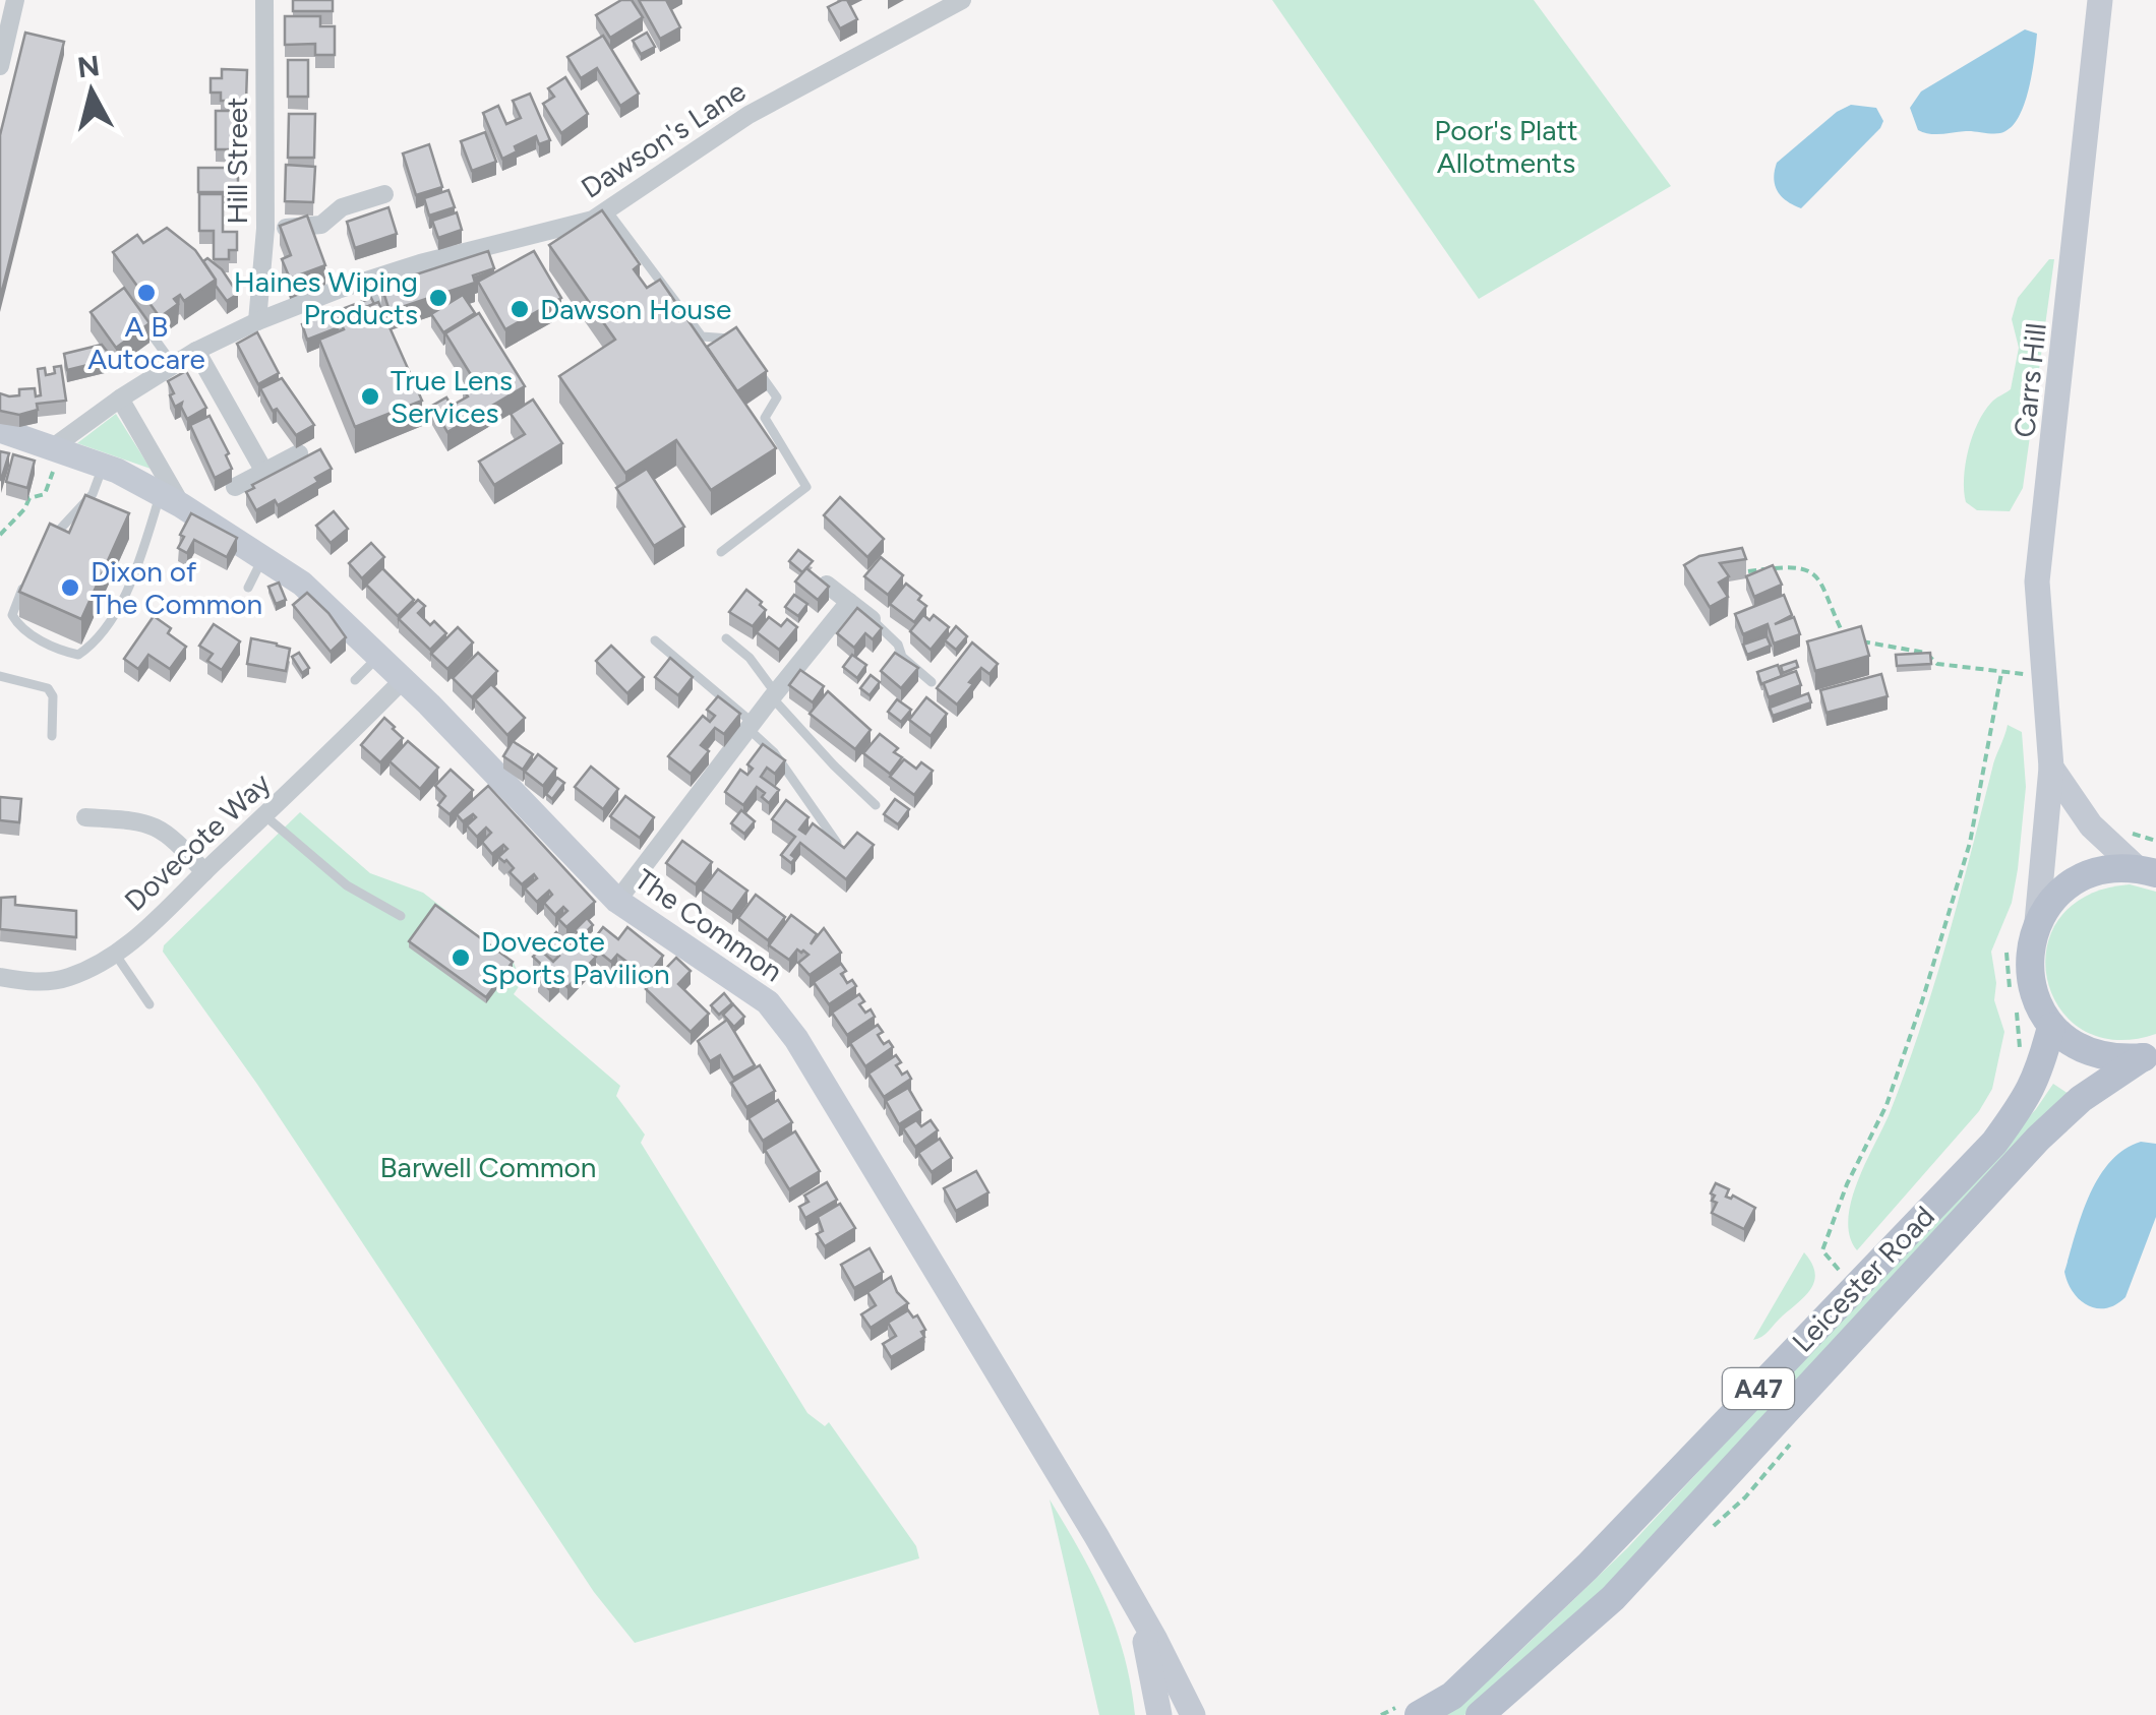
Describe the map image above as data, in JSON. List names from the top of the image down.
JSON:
{
  "streets": {
    "main road": ["Leicester Road", "A47"],
    "street": [
      "Dawson's Lane",
      "Hill Street",
      "Carrs Hill",
      "Dovecote Way",
      "The Common"
    ]
  },
  "crossings": [
    ["Dawson's Lane", "Hill Street"],
    ["Dawson's Lane", "The Common"],
    ["Dovecote Way", "The Common"]
  ],
  "parks": ["Poor's Platt Allotments", "Barwell Common"],
  "places": [
    "A B Autocare",
    "Haines Wiping Products",
    "Dawson House",
    "True Lens Services",
    "Dixon of The Common",
    "Dovecote Sports Pavilion"
  ],
  "north": "top"
}
